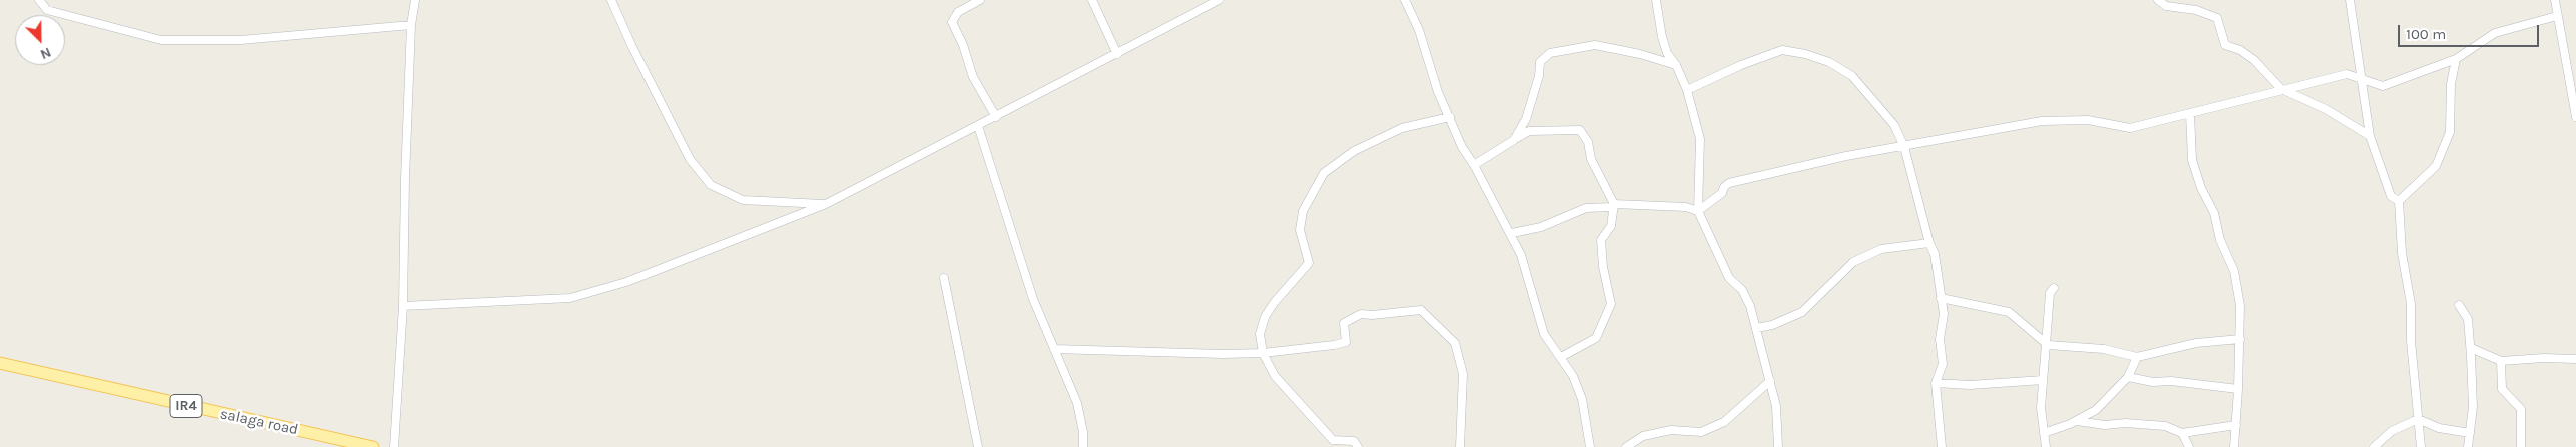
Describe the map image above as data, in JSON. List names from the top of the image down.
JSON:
{
  "streets": {
    "main road": ["IR4", "salaga road"]
  },
  "scale_bar": "100 m",
  "north": "bottom right"
}
